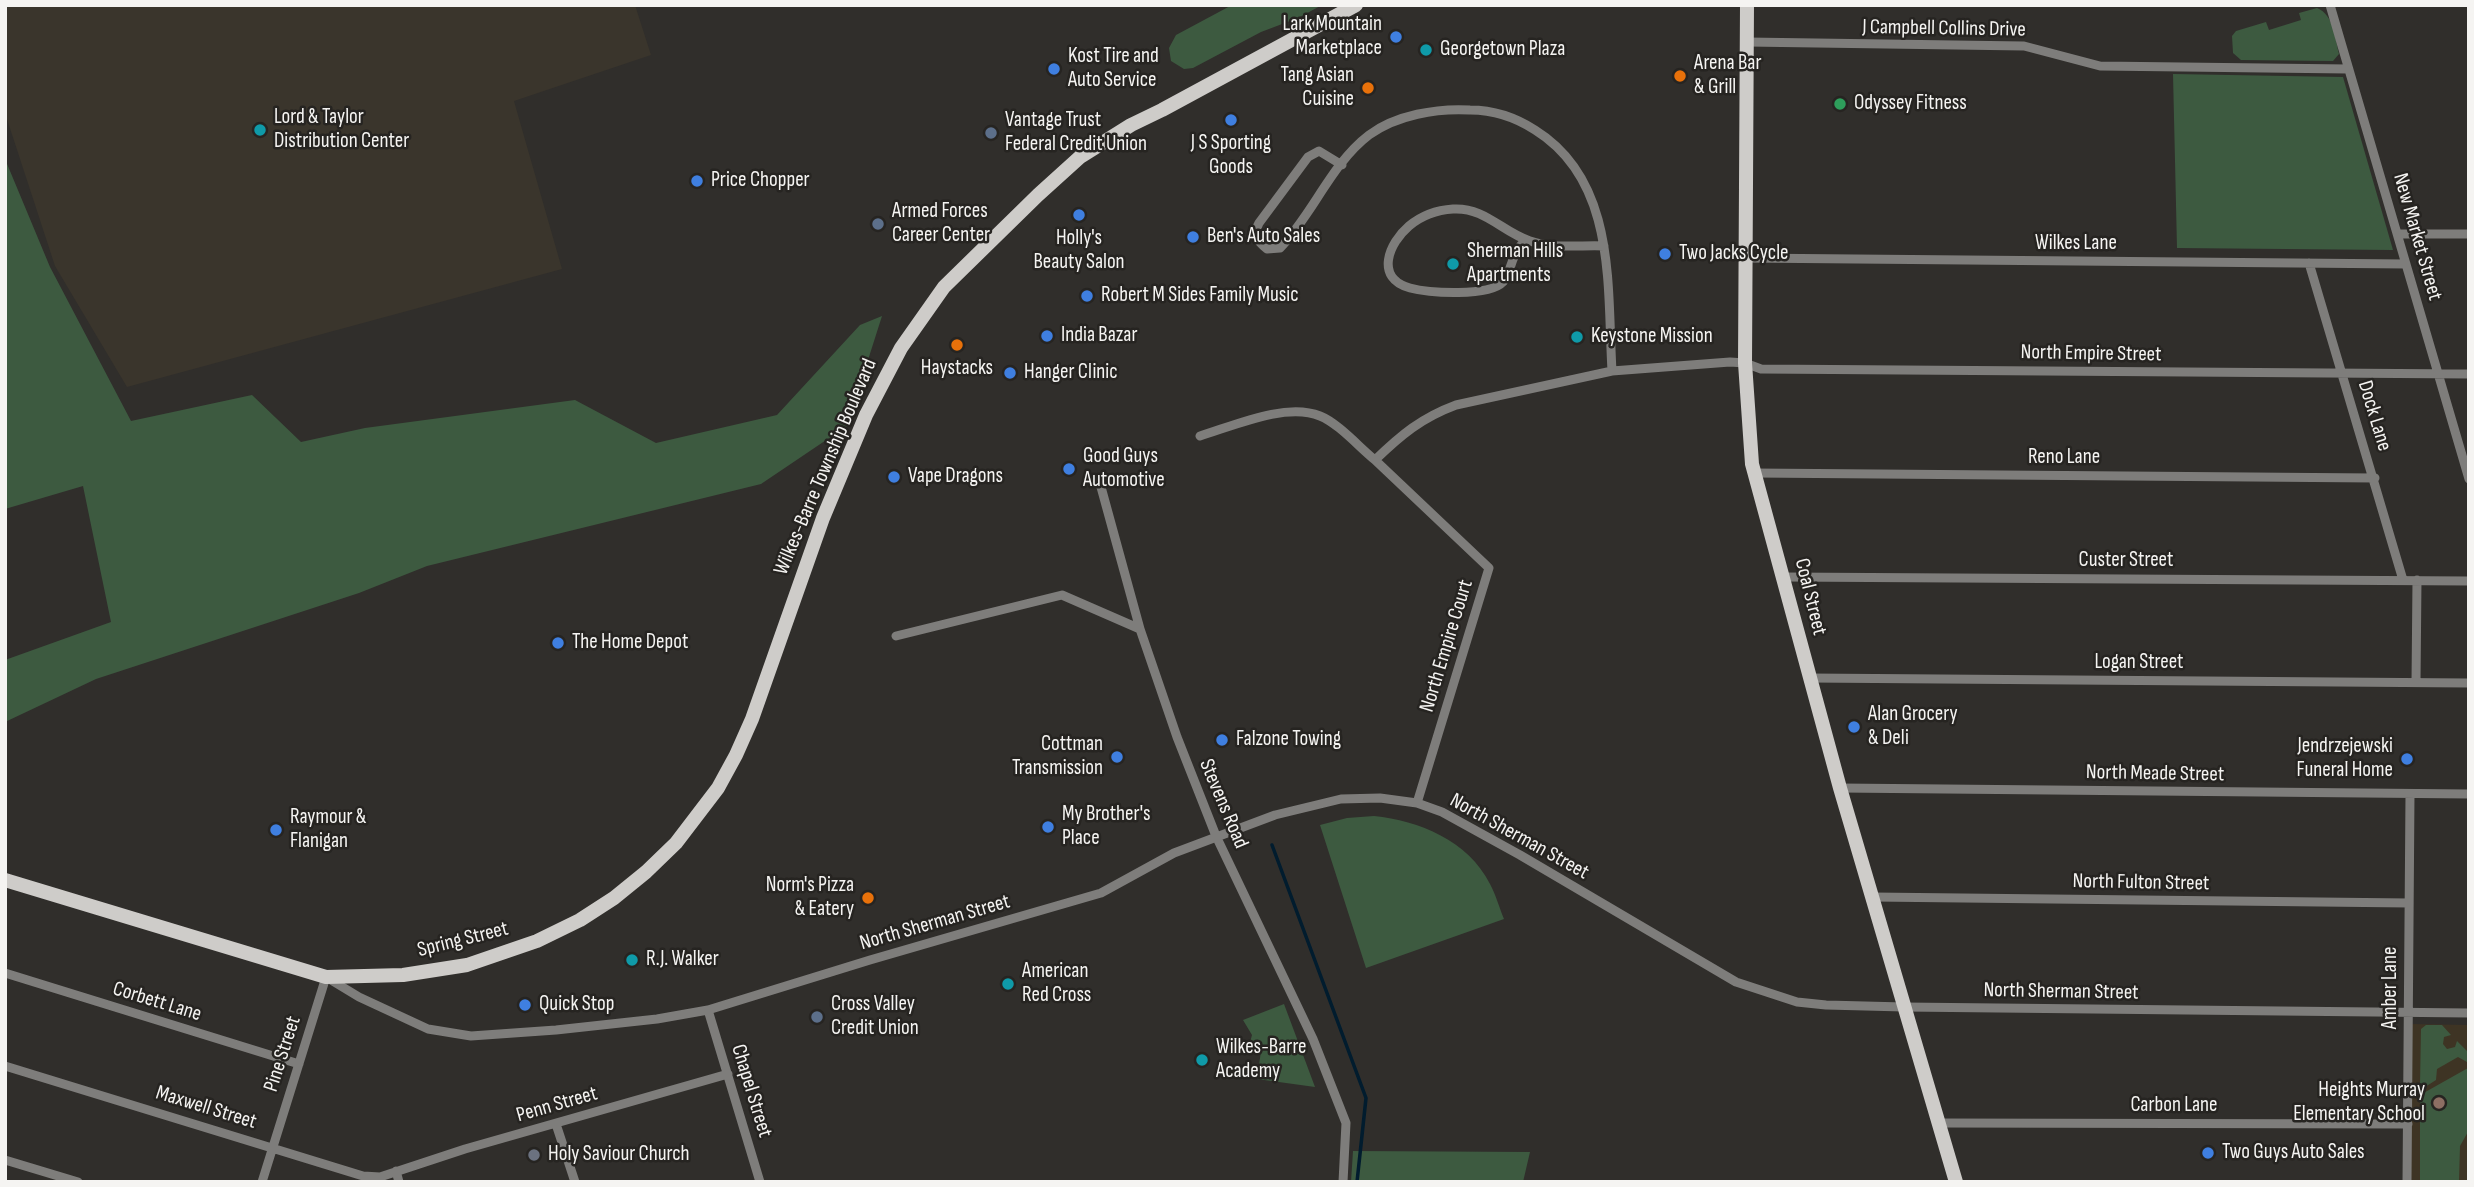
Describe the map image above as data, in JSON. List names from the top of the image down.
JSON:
{
  "streets": {
    "main road": ["Wilkes-Barre Township Boulevard", "Coal Street", "Spring Street"],
    "street": [
      "J Campbell Collins Drive",
      "New Market Street",
      "Wilkes Lane",
      "North Empire Street",
      "Dock Lane",
      "Reno Lane",
      "Custer Street",
      "North Empire Court",
      "Logan Street",
      "North Meade Street",
      "Stevens Road",
      "North Sherman Street",
      "North Fulton Street",
      "Amber Lane",
      "Corbett Lane",
      "Pine Street",
      "Chapel Street",
      "Penn Street",
      "Carbon Lane",
      "Maxwell Street"
    ]
  },
  "crossings": [
    ["J Campbell Collins Drive", "New Market Street"],
    ["J Campbell Collins Drive", "Coal Street"],
    ["New Market Street", "Wilkes Lane"],
    ["New Market Street", "North Empire Street"],
    ["Wilkes Lane", "Dock Lane"],
    ["Wilkes Lane", "Coal Street"],
    ["North Empire Street", "Dock Lane"],
    ["North Empire Street", "Coal Street"],
    ["Dock Lane", "Reno Lane"],
    ["Dock Lane", "Custer Street"],
    ["Reno Lane", "Coal Street"],
    ["Wilkes-Barre Township Boulevard", "Spring Street"],
    ["Custer Street", "Coal Street"],
    ["Coal Street", "Logan Street"],
    ["Coal Street", "North Meade Street"],
    ["Coal Street", "North Sherman Street"],
    ["Coal Street", "North Fulton Street"],
    ["Coal Street", "Carbon Lane"],
    ["North Empire Court", "North Sherman Street"],
    ["North Meade Street", "Amber Lane"],
    ["Stevens Road", "North Sherman Street"],
    ["North Sherman Street", "Spring Street"],
    ["North Sherman Street", "Amber Lane"],
    ["North Sherman Street", "Pine Street"],
    ["North Sherman Street", "Chapel Street"],
    ["North Fulton Street", "Amber Lane"],
    ["Spring Street", "Pine Street"],
    ["Amber Lane", "Carbon Lane"],
    ["Corbett Lane", "Pine Street"],
    ["Pine Street", "Maxwell Street"],
    ["Chapel Street", "Penn Street"],
    ["Penn Street", "Maxwell Street"]
  ],
  "places": [
    "Lark Mountain Marketplace",
    "Georgetown Plaza",
    "Kost Tire and Auto Service",
    "Arena Bar & Grill",
    "Tang Asian Cuisine",
    "Odyssey Fitness",
    "J S Sporting Goods",
    "Lord & Taylor Distribution Center",
    "Vantage Trust Federal Credit Union",
    "Price Chopper",
    "Holly's Beauty Salon",
    "Armed Forces Career Center",
    "Ben's Auto Sales",
    "Two Jacks Cycle",
    "Sherman Hills Apartments",
    "Robert M Sides Family Music",
    "India Bazar",
    "Keystone Mission",
    "Haystacks",
    "Hanger Clinic",
    "Good Guys Automotive",
    "Vape Dragons",
    "The Home Depot",
    "Alan Grocery & Deli",
    "Falzone Towing",
    "Cottman Transmission",
    "Jendrzejewski Funeral Home",
    "My Brother's Place",
    "Raymour & Flanigan",
    "Norm's Pizza & Eatery",
    "R.J. Walker",
    "American Red Cross",
    "Quick Stop",
    "Cross Valley Credit Union",
    "Wilkes-Barre Academy",
    "Heights Murray Elementary School",
    "Two Guys Auto Sales",
    "Holy Saviour Church"
  ]
}
